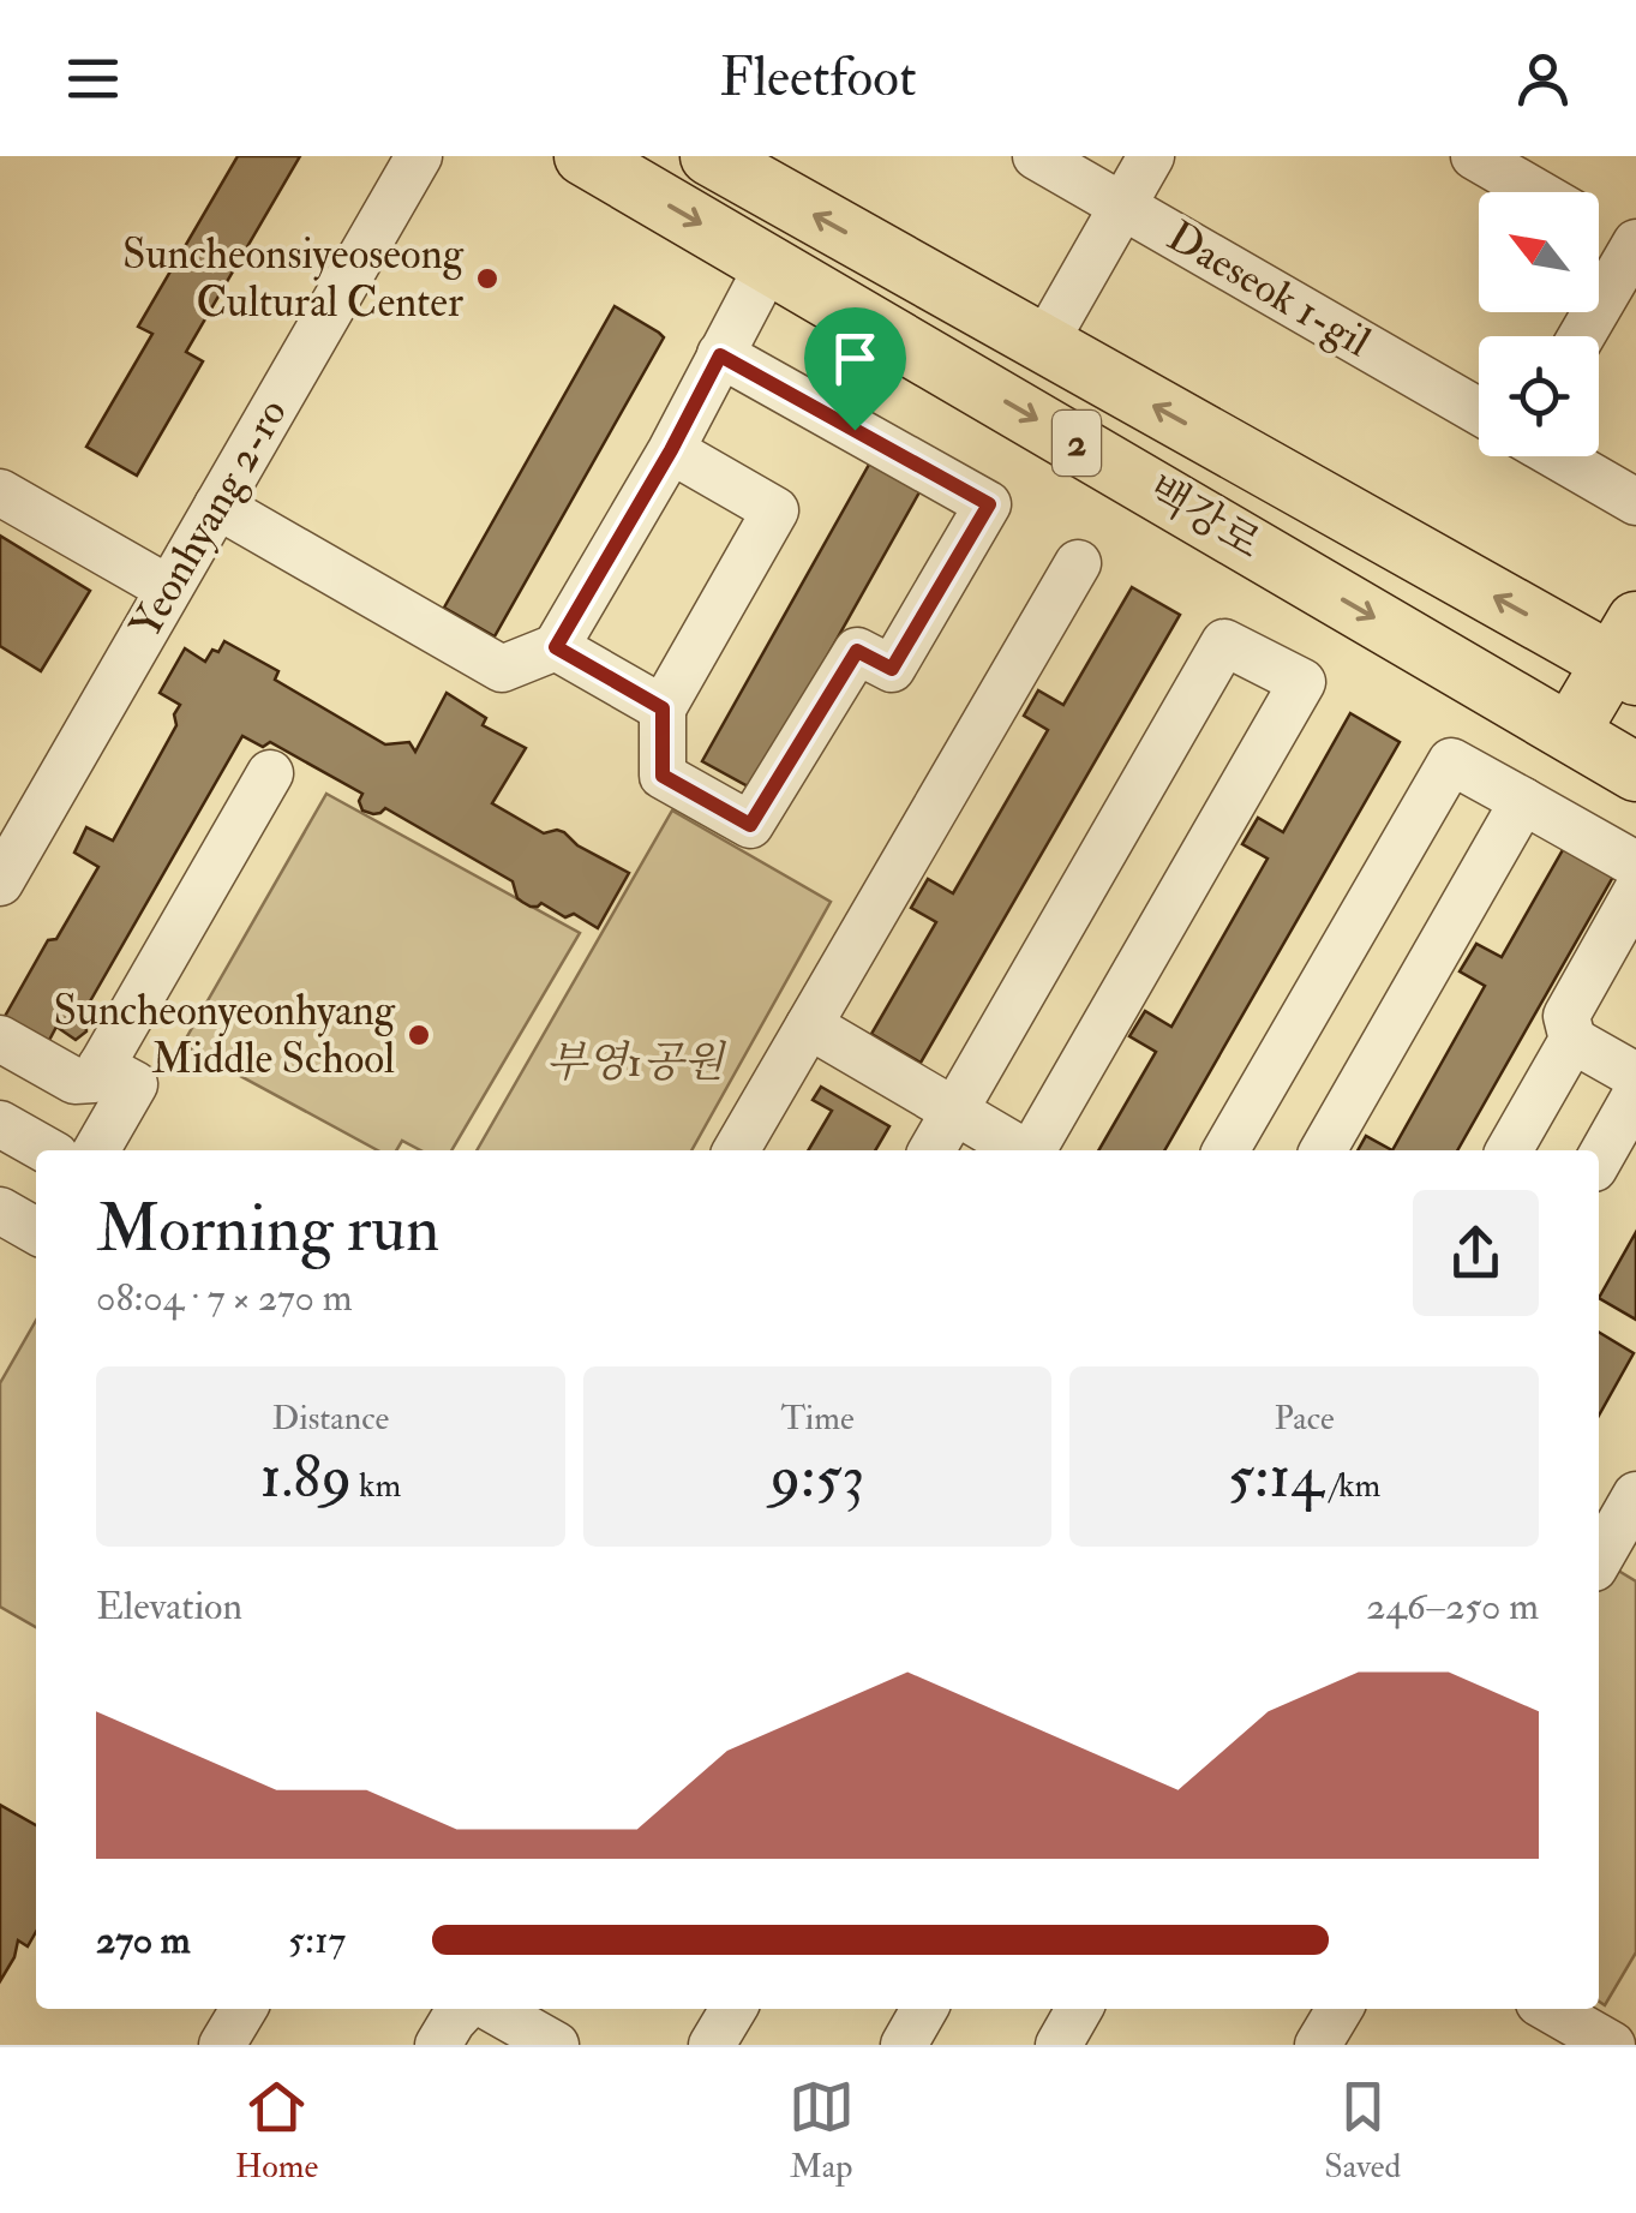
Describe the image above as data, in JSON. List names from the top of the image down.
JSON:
{
  "streets": {
    "main road": ["2", "백강로"],
    "street": ["Daeseok 1-gil", "Yeonhyang 2-ro"]
  },
  "parks": ["부영1공원"],
  "places": ["Suncheonsiyeoseong Cultural Center", "Suncheonyeonhyang Middle School"],
  "north": "top left",
  "page": {
    "header": "Fleetfoot",
    "heading": ["Morning run", "08:04 · 7 × 270 m"],
    "stats": [
      ["Distance", "1.89 km"],
      ["Time", "9:53"],
      ["Pace", "5:14 /km"]
    ],
    "chart": ["Elevation", "246–250 m"],
    "list": [
      {
        "name": "270 m",
        "note": "5:17"
      }
    ],
    "tabs": ["Home", "Map", "Saved"]
  }
}
